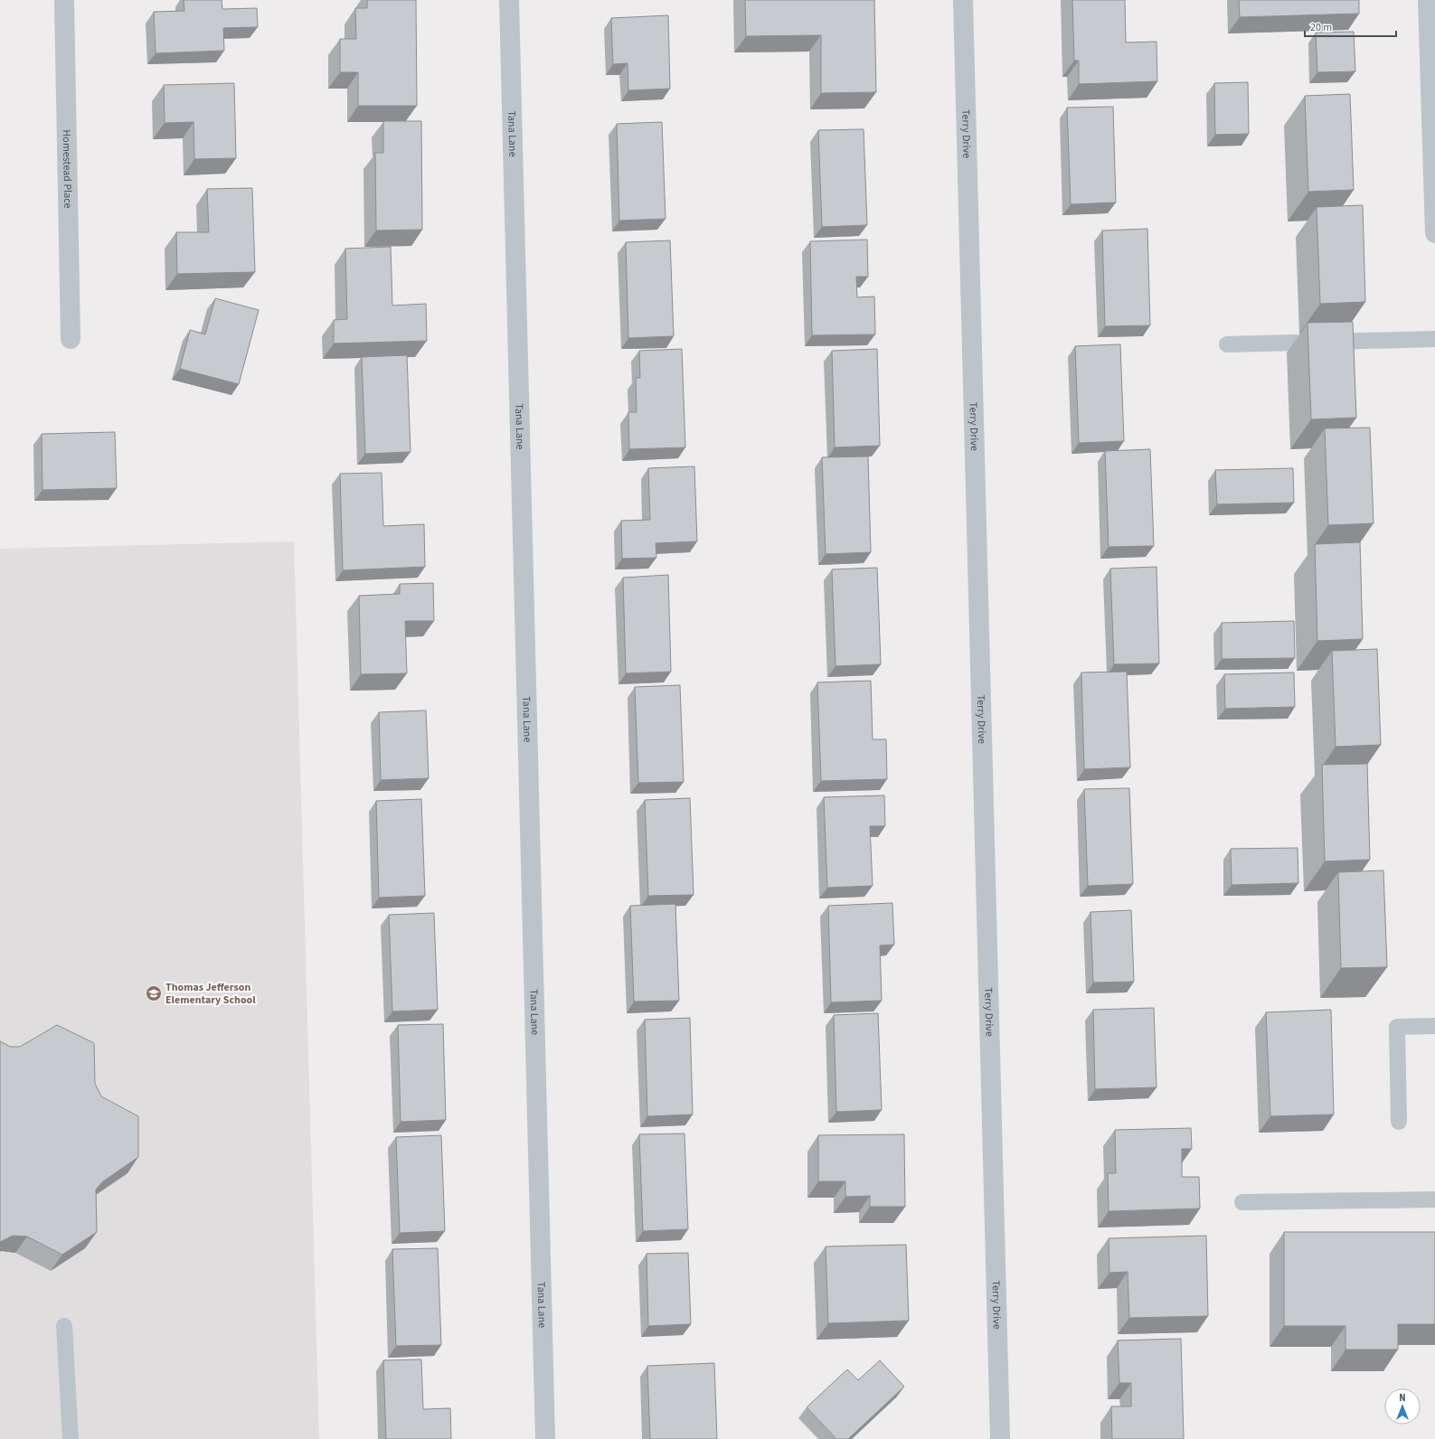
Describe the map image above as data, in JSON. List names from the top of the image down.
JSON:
{
  "streets": {
    "street": ["Tana Lane", "Terry Drive", "Homestead Place"]
  },
  "places": {
    "school or university": ["Thomas Jefferson Elementary School"]
  },
  "scale_bar": "20 m",
  "north": "top"
}
